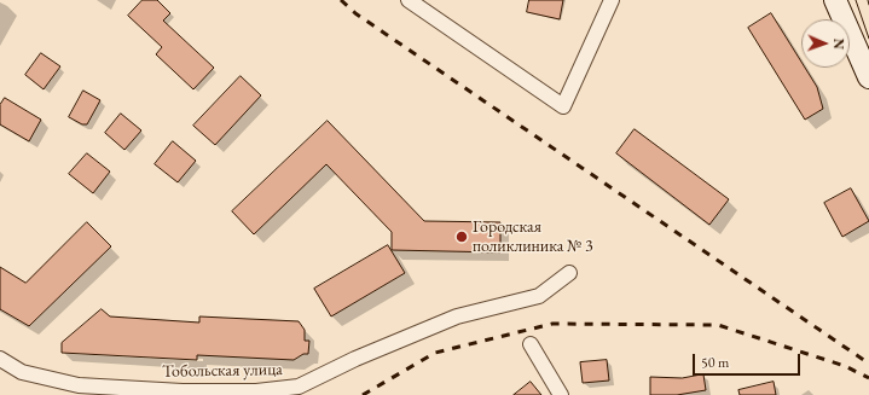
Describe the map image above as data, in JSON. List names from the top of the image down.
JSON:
{
  "streets": {
    "street": ["Тобольская улица"]
  },
  "places": ["Городская поликлиника № 3"],
  "scale_bar": "50 m",
  "north": "right"
}
